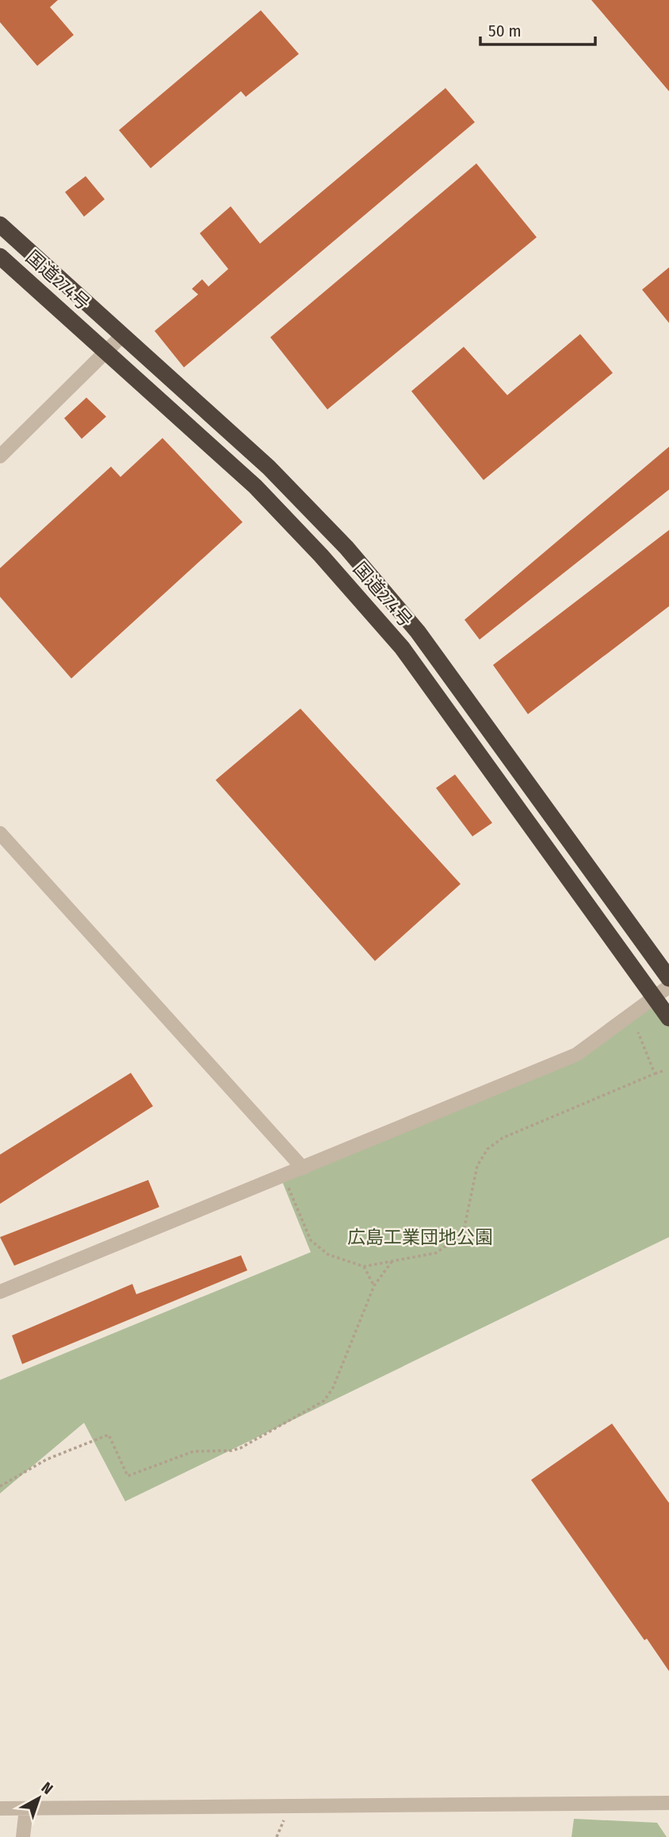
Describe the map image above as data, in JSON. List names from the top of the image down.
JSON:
{
  "streets": {
    "highway": ["国道274号"]
  },
  "parks": ["広島工業団地公園"],
  "scale_bar": "50 m",
  "north": "top right"
}
